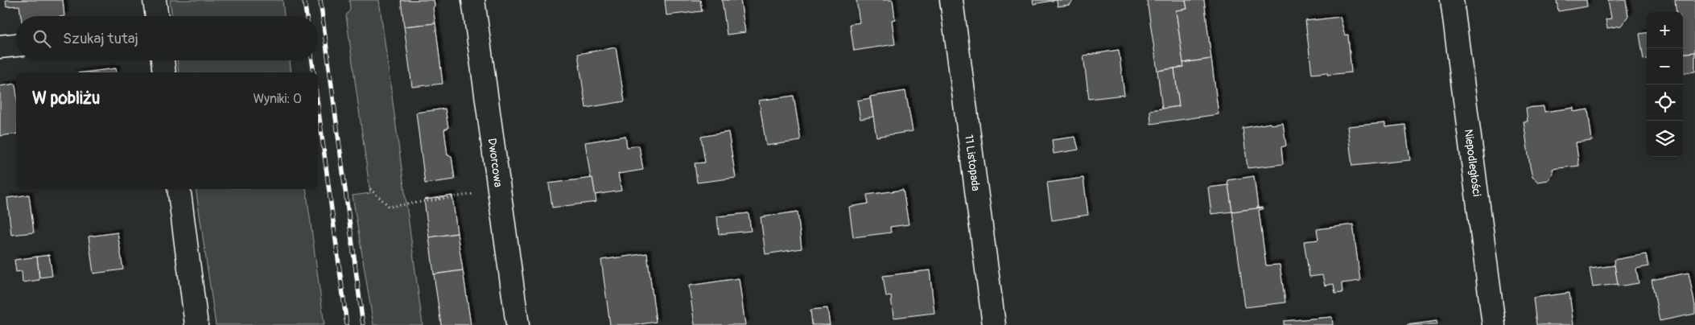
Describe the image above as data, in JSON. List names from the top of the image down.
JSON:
{
  "streets": {
    "street": ["Dworcowa", "11 Listopada", "Niepodległości"]
  },
  "page": {
    "map_buttons": ["+", "−"],
    "search": "Szukaj tutaj",
    "heading": ["W pobliżu", "Wyniki: 0"]
  }
}
